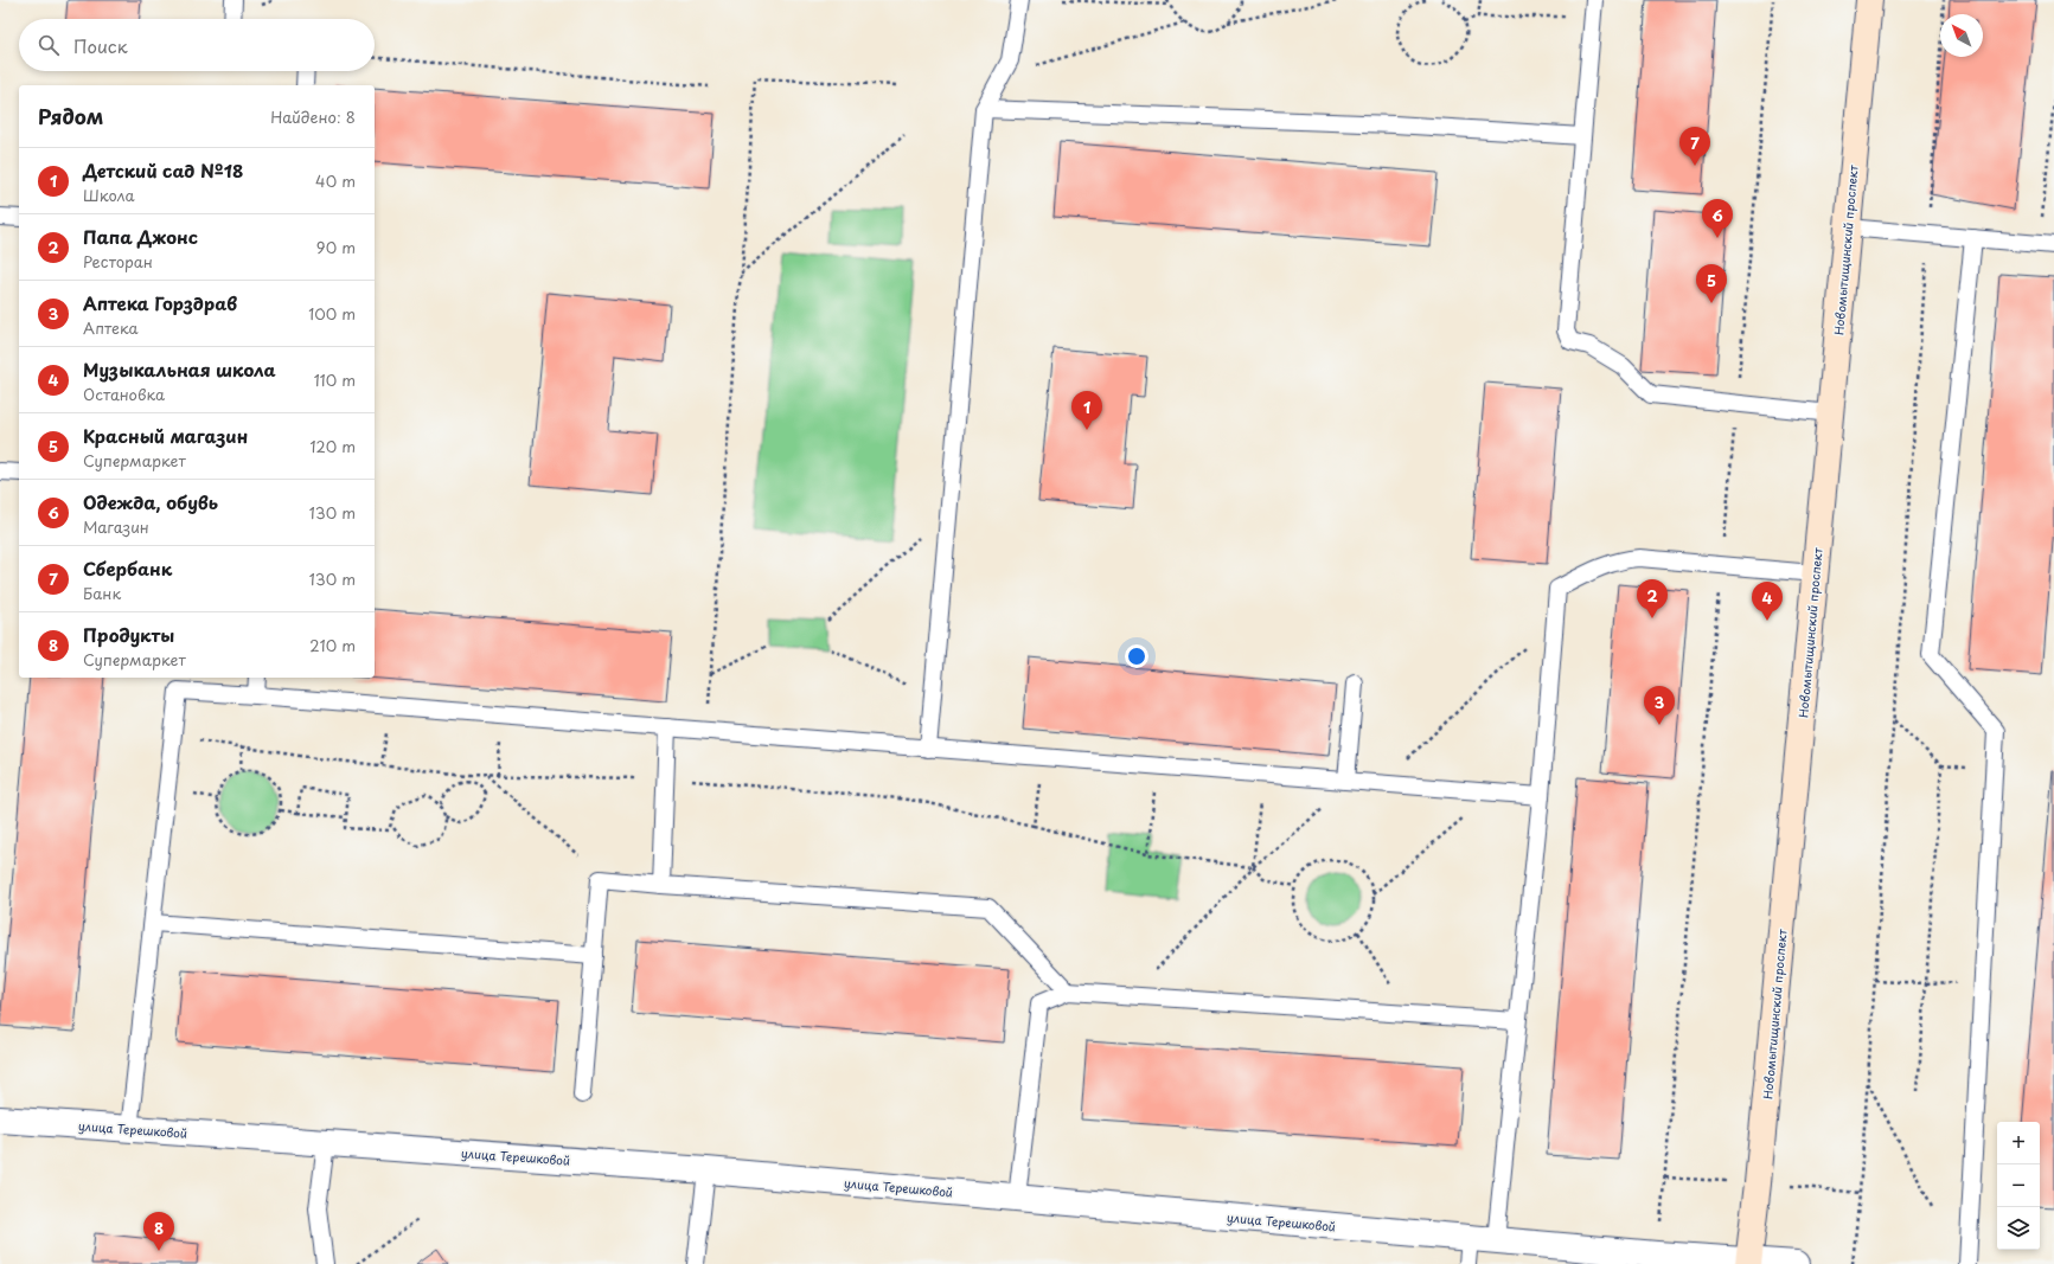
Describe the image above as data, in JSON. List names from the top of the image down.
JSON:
{
  "streets": {
    "main road": ["Новомытищинский проспект"],
    "street": ["улица Терешковой"]
  },
  "crossings": [
    ["Новомытищинский проспект", "улица Терешковой"]
  ],
  "north": "top left",
  "page": {
    "search": "Поиск",
    "heading": ["Рядом", "Найдено: 8"],
    "pins": [
      "7",
      "6",
      "5",
      "1",
      "2",
      "4",
      "3",
      "8"
    ],
    "list": [
      {
        "mark": "1",
        "name": "Детский сад №18",
        "note": "Школа",
        "value": "40 m"
      },
      {
        "mark": "2",
        "name": "Папа Джонс",
        "note": "Ресторан",
        "value": "90 m"
      },
      {
        "mark": "3",
        "name": "Аптека Горздрав",
        "note": "Аптека",
        "value": "100 m"
      },
      {
        "mark": "4",
        "name": "Музыкальная школа",
        "note": "Остановка",
        "value": "110 m"
      },
      {
        "mark": "5",
        "name": "Красный магазин",
        "note": "Супермаркет",
        "value": "120 m"
      },
      {
        "mark": "6",
        "name": "Одежда, обувь",
        "note": "Магазин",
        "value": "130 m"
      },
      {
        "mark": "7",
        "name": "Сбербанк",
        "note": "Банк",
        "value": "130 m"
      },
      {
        "mark": "8",
        "name": "Продукты",
        "note": "Супермаркет",
        "value": "210 m"
      }
    ],
    "map_buttons": ["+", "−"]
  }
}
